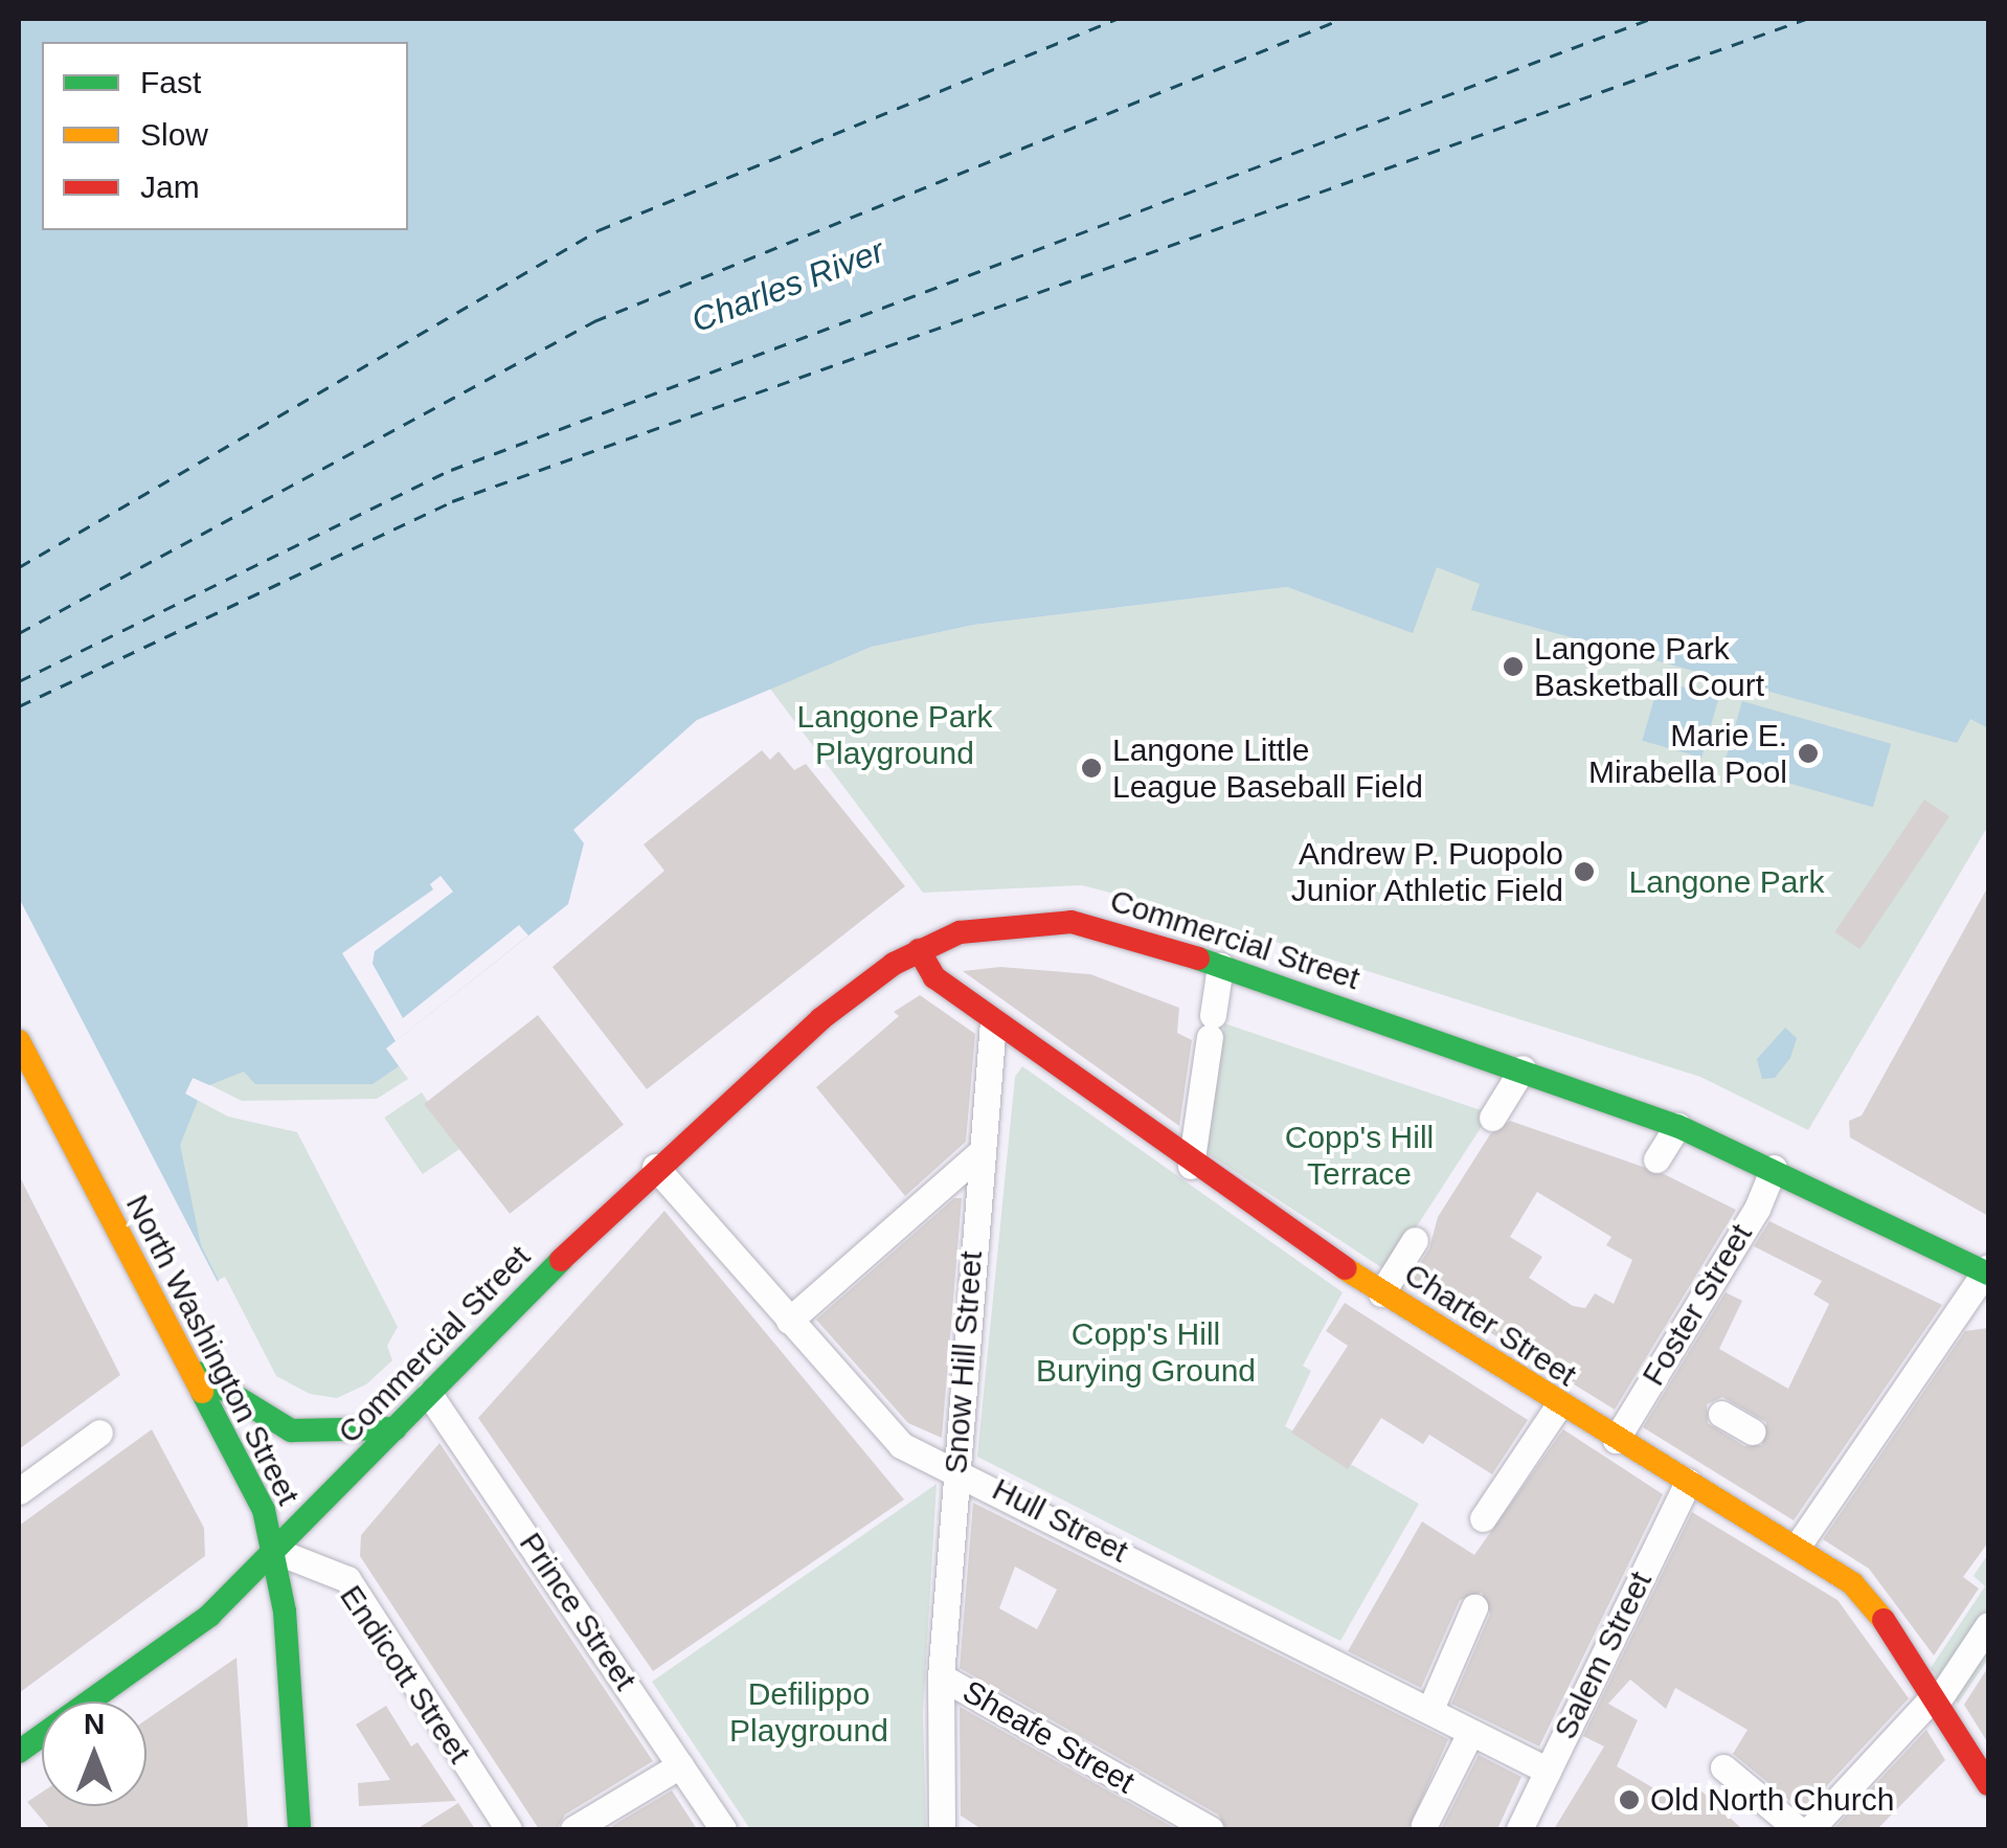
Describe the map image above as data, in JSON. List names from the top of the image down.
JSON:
{
  "streets": {
    "main road": ["Commercial Street", "Charter Street", "North Washington Street"],
    "street": [
      "Foster Street",
      "Snow Hill Street",
      "Hull Street",
      "Prince Street",
      "Salem Street",
      "Endicott Street",
      "Sheafe Street"
    ]
  },
  "crossings": [
    ["Commercial Street", "Foster Street"],
    ["Commercial Street", "Charter Street"],
    ["Commercial Street", "North Washington Street"],
    ["Commercial Street", "Hull Street"],
    ["Commercial Street", "Prince Street"],
    ["Commercial Street", "Endicott Street"],
    ["Foster Street", "Charter Street"],
    ["Charter Street", "Snow Hill Street"],
    ["Charter Street", "Salem Street"],
    ["North Washington Street", "Endicott Street"],
    ["Snow Hill Street", "Hull Street"],
    ["Snow Hill Street", "Sheafe Street"],
    ["Hull Street", "Salem Street"]
  ],
  "water": ["Charles River"],
  "parks": [
    "Langone Park Playground",
    "Langone Park",
    "Copp's Hill Terrace",
    "Copp's Hill Burying Ground",
    "Defilippo Playground"
  ],
  "places": [
    "Langone Park Basketball Court",
    "Marie E. Mirabella Pool",
    "Langone Little League Baseball Field",
    "Andrew P. Puopolo Junior Athletic Field",
    "Old North Church"
  ],
  "legend": ["Fast", "Slow", "Jam"],
  "north": "top"
}
